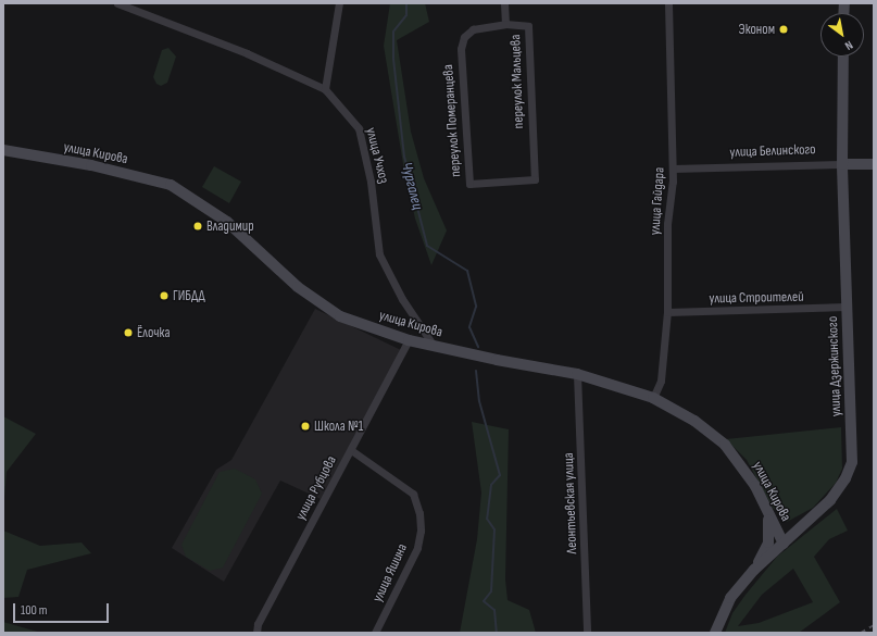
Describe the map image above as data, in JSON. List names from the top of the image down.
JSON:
{
  "streets": {
    "main road": ["улица Белинского", "улица Кирова", "улица Дзержинского"],
    "street": [
      "переулок Мальцева",
      "переулок Померанцева",
      "улица Учхоз",
      "улица Гайдара",
      "улица Строителей",
      "улица Рубцова",
      "Леонтьевская улица",
      "улица Яшина"
    ]
  },
  "crossings": [
    ["переулок Мальцева", "переулок Померанцева"],
    ["улица Белинского", "улица Гайдара"],
    ["улица Белинского", "улица Дзержинского"],
    ["улица Кирова", "улица Учхоз"],
    ["улица Кирова", "улица Гайдара"],
    ["улица Кирова", "улица Дзержинского"],
    ["улица Кирова", "улица Рубцова"],
    ["улица Кирова", "Леонтьевская улица"],
    ["улица Гайдара", "улица Строителей"],
    ["улица Строителей", "улица Дзержинского"],
    ["улица Рубцова", "улица Яшина"]
  ],
  "water": ["Чургалец"],
  "places": [
    "Эконом",
    "Владимир",
    "ГИБДД",
    "Ёлочка",
    "Школа №1"
  ],
  "scale_bar": "100 m",
  "north": "bottom right"
}
